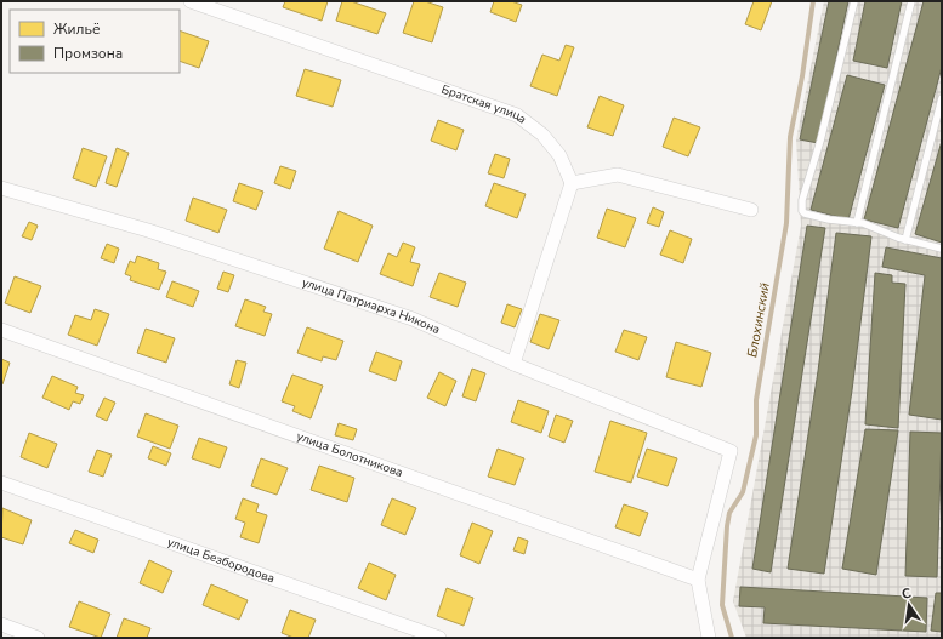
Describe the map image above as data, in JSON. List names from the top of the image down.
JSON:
{
  "streets": {
    "street": [
      "Братская улица",
      "улица Патриарха Никона",
      "улица Болотникова",
      "улица Безбородова"
    ]
  },
  "crossings": [
    ["улица Патриарха Никона", "улица Болотникова"]
  ],
  "water": ["Блохинский"],
  "legend": ["Жильё", "Промзона"],
  "north": "top"
}
